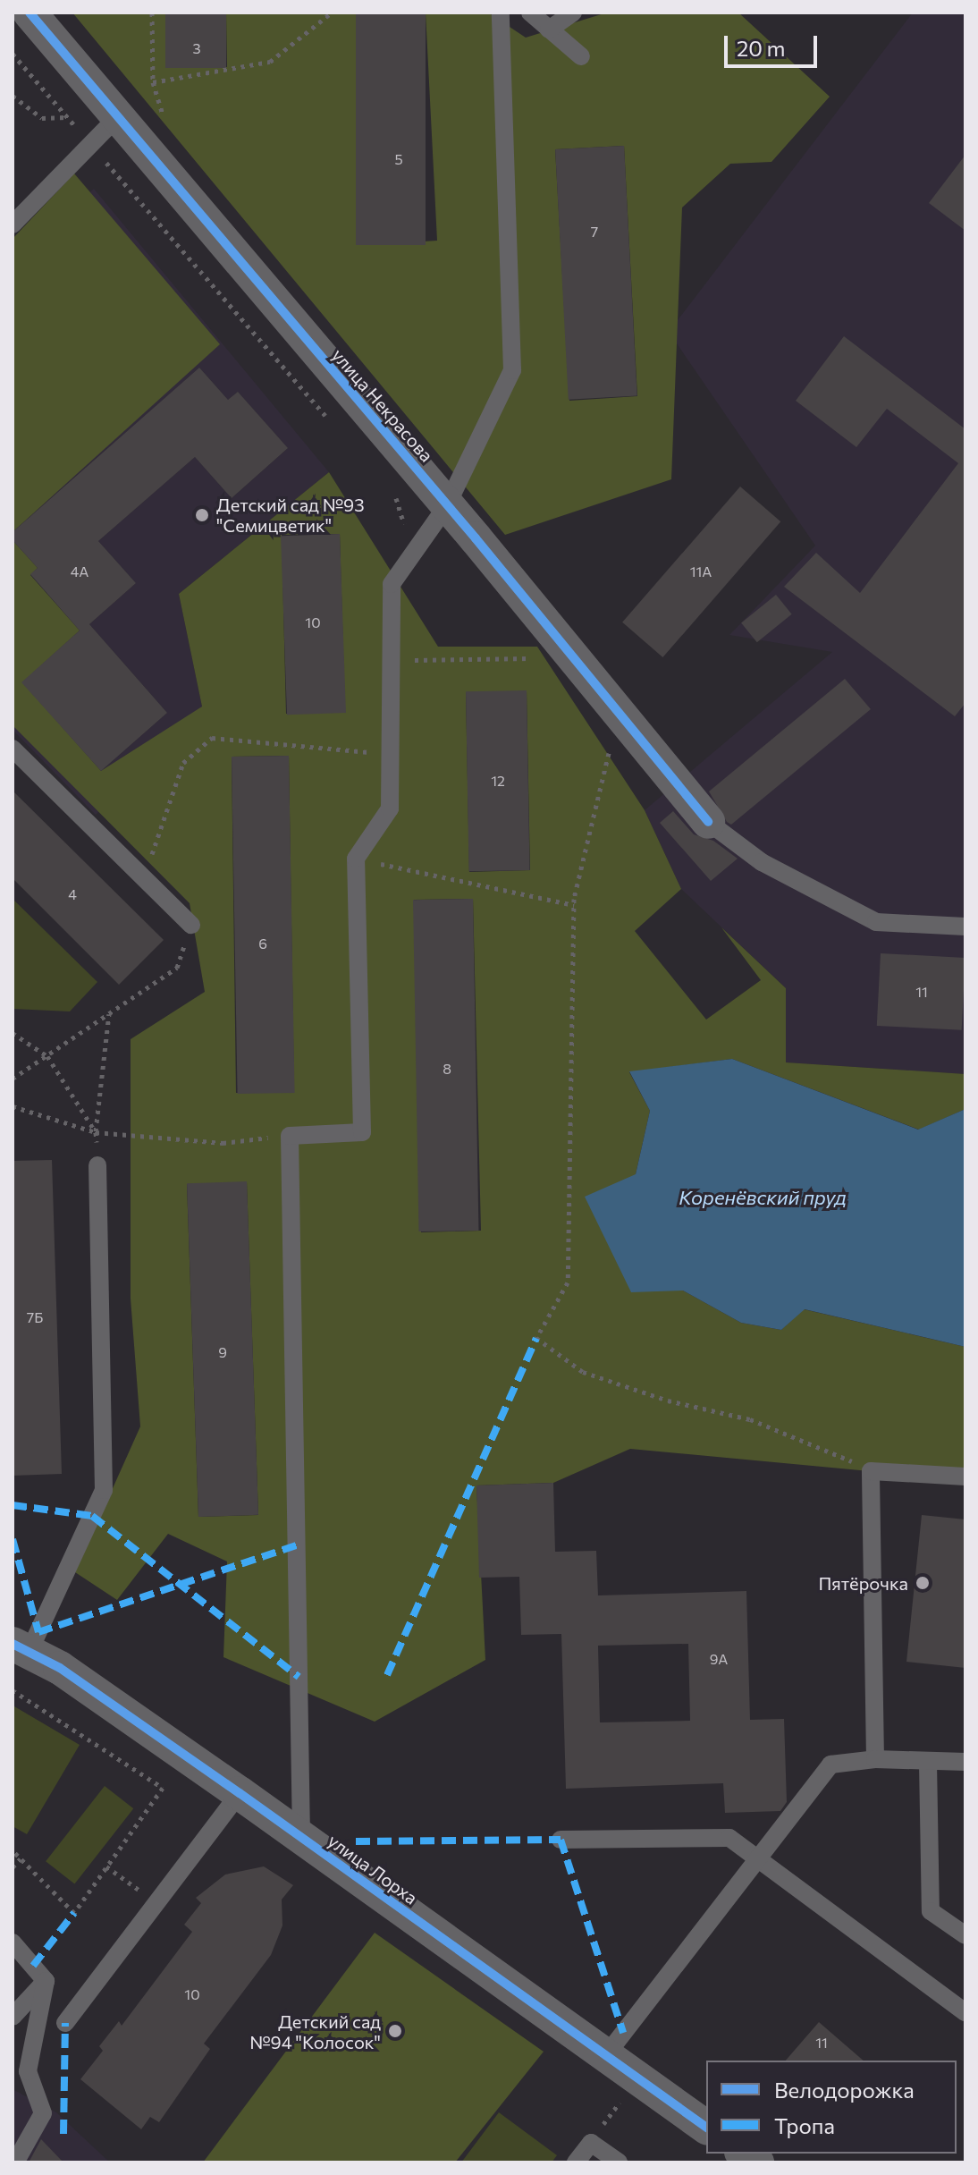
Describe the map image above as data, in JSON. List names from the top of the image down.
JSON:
{
  "streets": {
    "street": ["улица Некрасова", "улица Лорха"]
  },
  "water": ["Коренёвский пруд"],
  "places": ["Детский сад №93 \"Семицветик\"", "Пятёрочка", "Детский сад №94 \"Колосок\""],
  "house_numbers": [
    "3",
    "5",
    "7",
    "4А",
    "11А",
    "10",
    "12",
    "4",
    "6",
    "11",
    "8",
    "7Б",
    "9",
    "9А",
    "10",
    "11"
  ],
  "legend": ["Велодорожка", "Тропа"],
  "scale_bar": "20 m"
}
